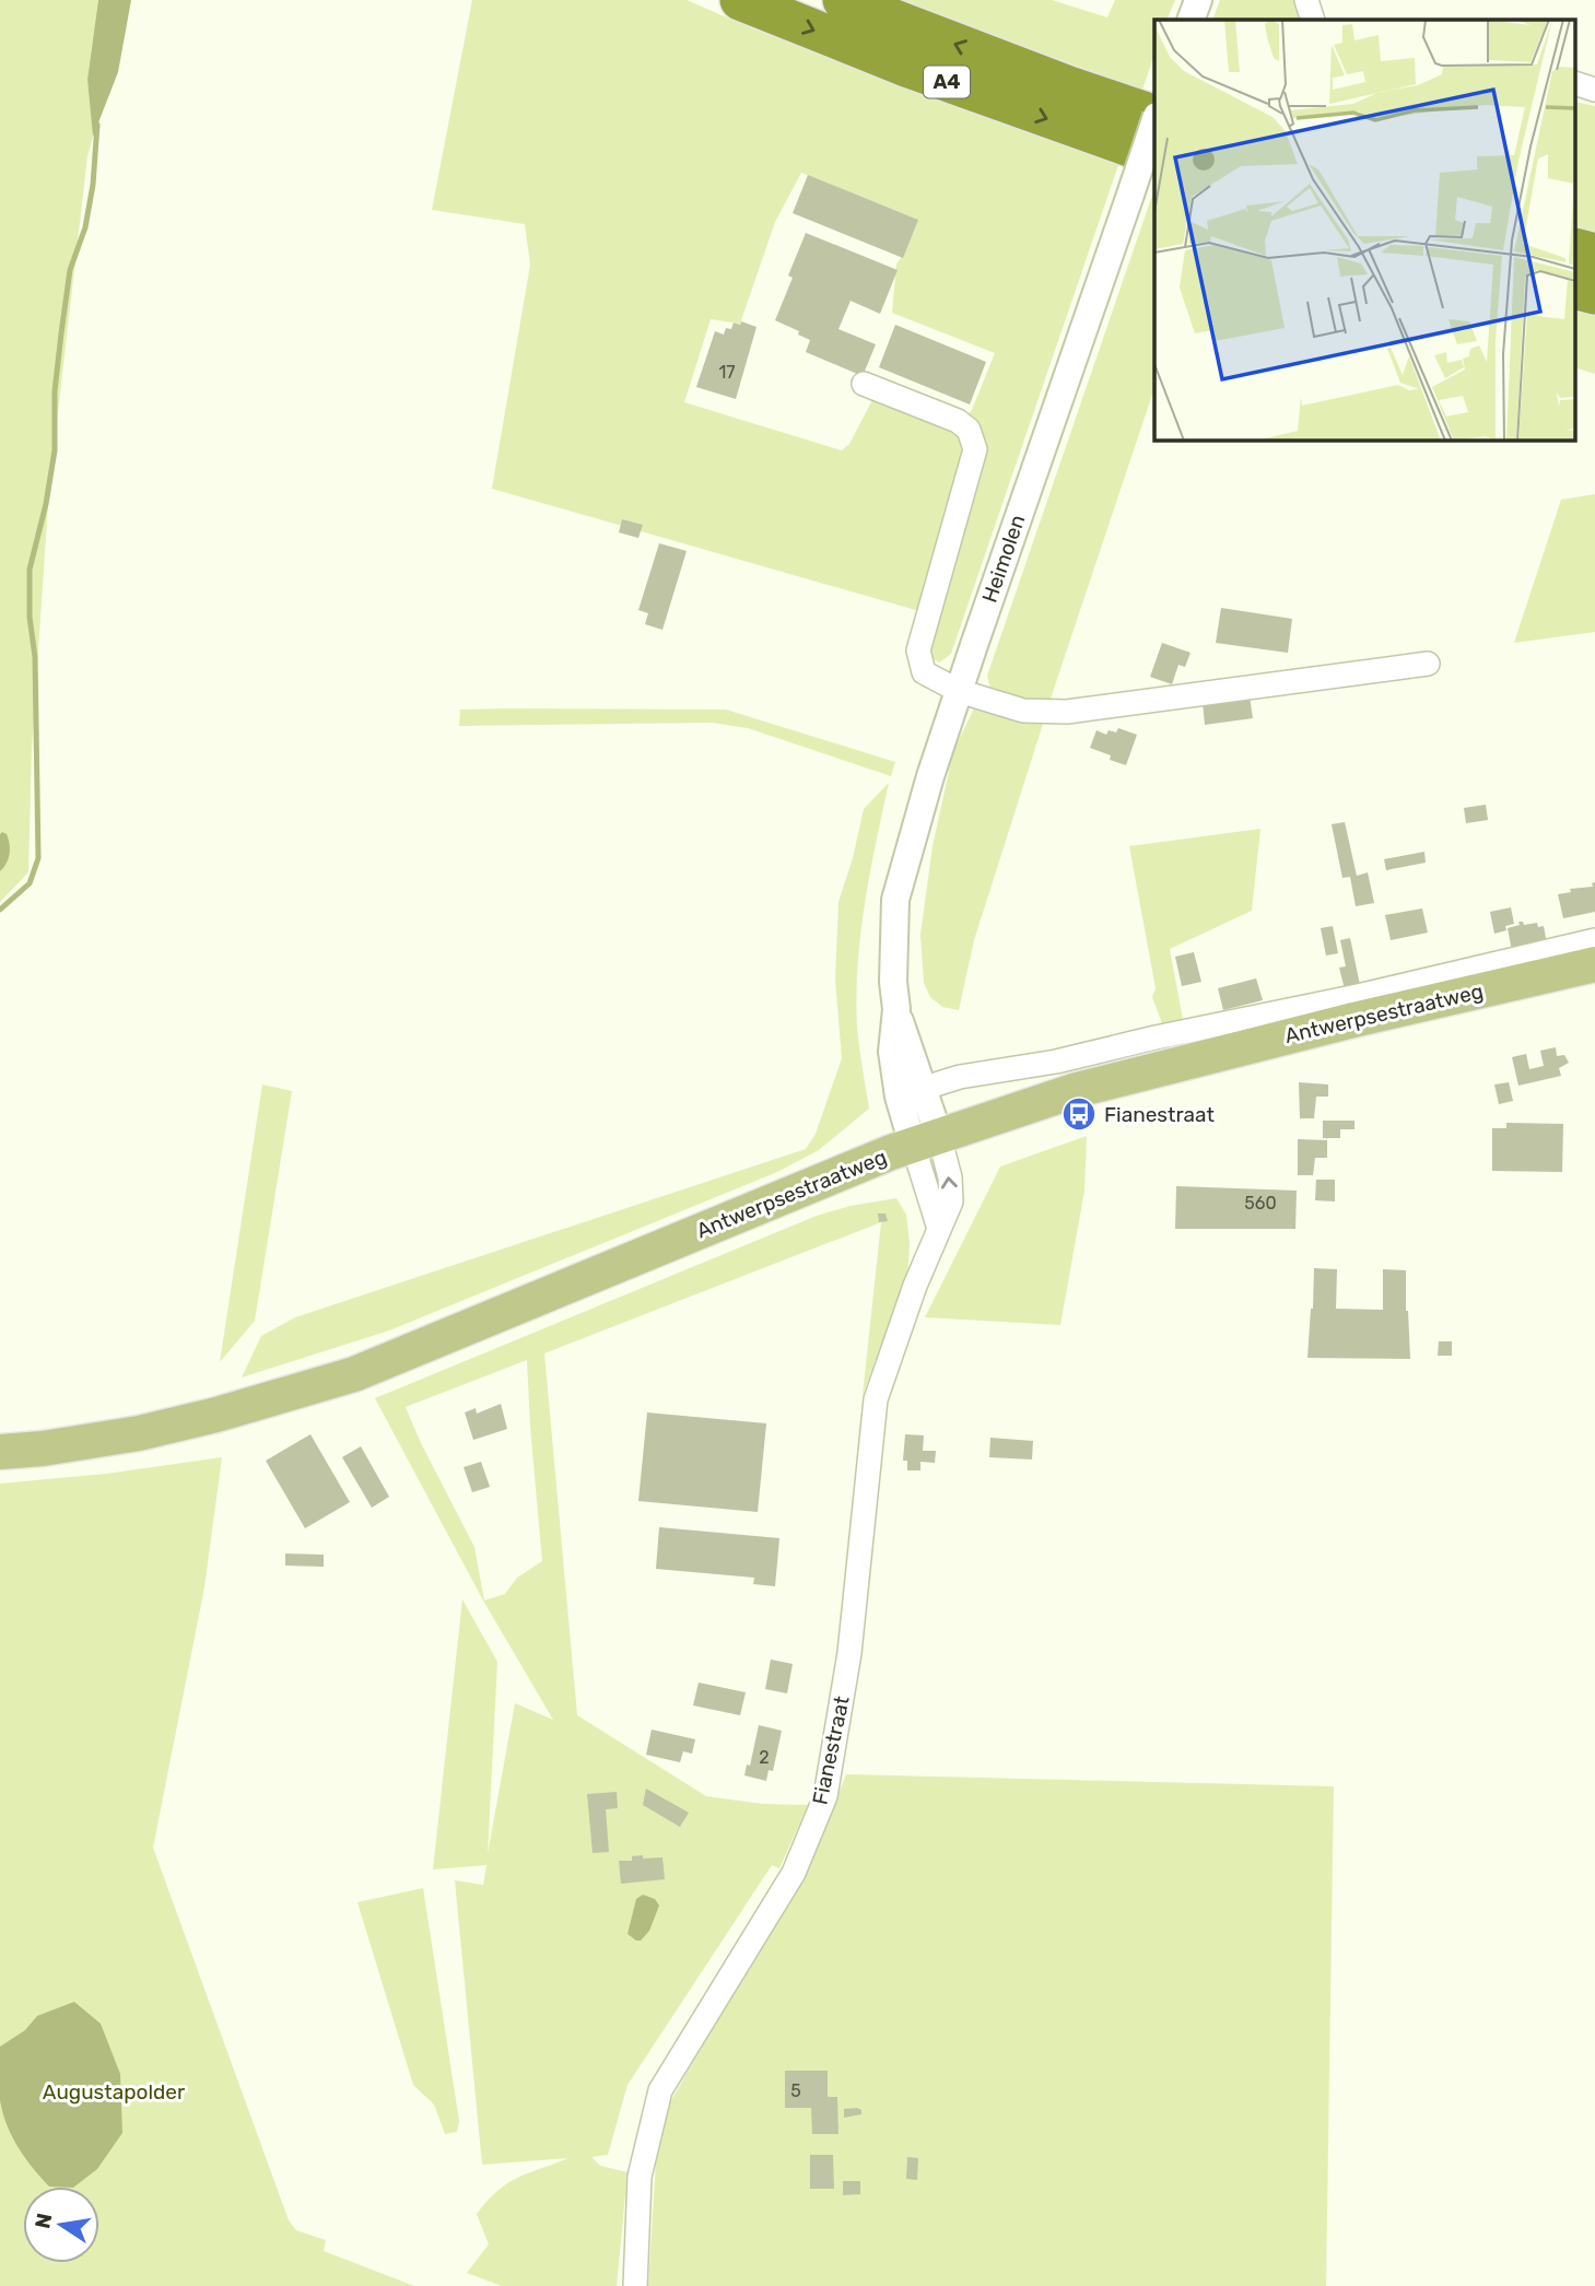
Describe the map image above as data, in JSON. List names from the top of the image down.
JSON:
{
  "streets": {
    "highway": ["A4"],
    "main road": ["Antwerpsestraatweg"],
    "street": ["Heimolen", "Fianestraat"]
  },
  "crossings": [
    ["Heimolen", "Antwerpsestraatweg"],
    ["Heimolen", "Fianestraat"],
    ["Antwerpsestraatweg", "Fianestraat"]
  ],
  "parks": ["Augustapolder"],
  "places": {
    "bus stop": ["Fianestraat"]
  },
  "house_numbers": [
    "17",
    "560",
    "2",
    "5"
  ],
  "north": "left"
}
